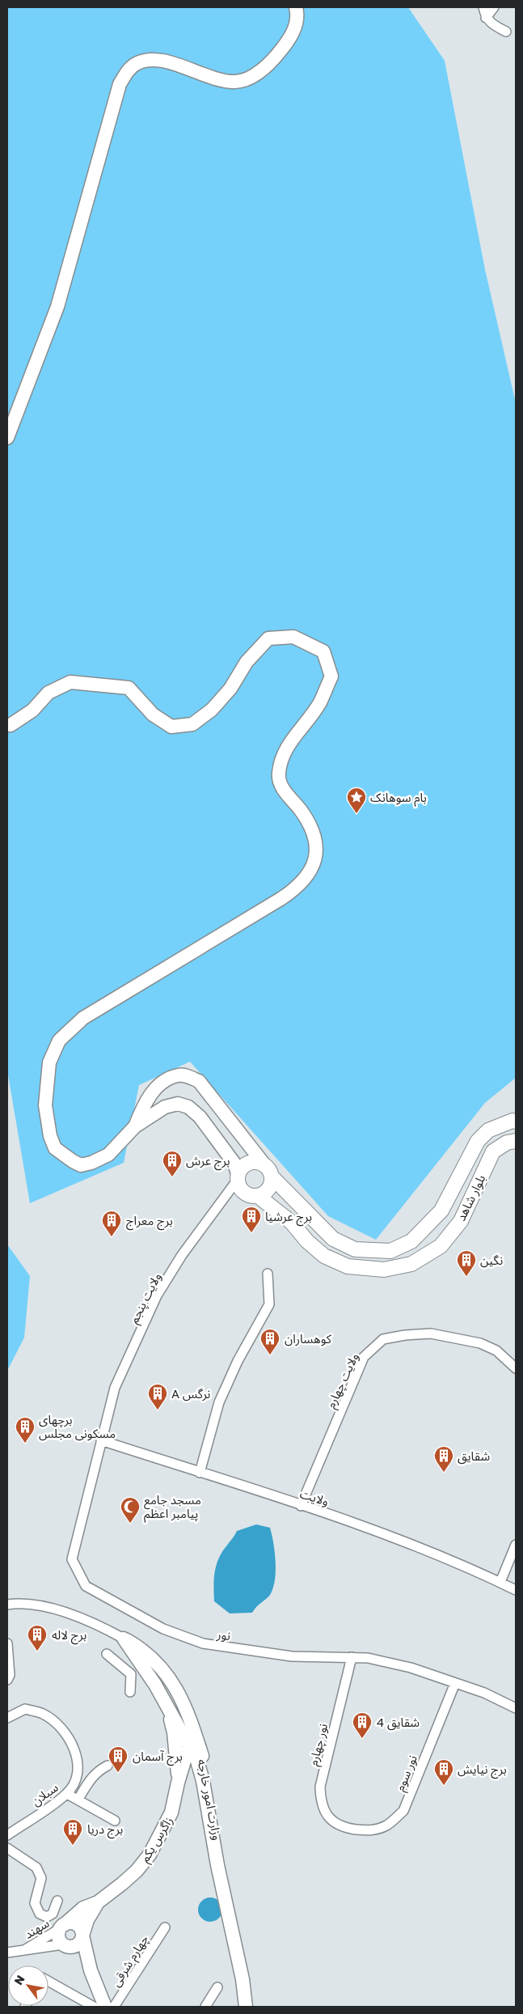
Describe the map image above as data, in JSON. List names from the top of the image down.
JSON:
{
  "streets": {
    "main road": ["بلوار شاهد", "وزارت امور خارجه", "زاگرس یکم"],
    "street": [
      "ولایت پنجم",
      "ولایت چهارم",
      "ولایت",
      "نور",
      "نور چهارم",
      "نور سوم",
      "سبلان",
      "سهند",
      "چهارم شرقی"
    ]
  },
  "crossings": [
    ["بلوار شاهد", "ولایت پنجم"],
    ["ولایت پنجم", "ولایت"],
    ["ولایت پنجم", "نور"],
    ["ولایت چهارم", "ولایت"],
    ["ولایت", "نور"],
    ["نور", "نور چهارم"],
    ["نور", "نور سوم"],
    ["نور چهارم", "نور سوم"],
    ["زاگرس یکم", "سهند"]
  ],
  "places": {
    "place": ["بام سوهانک"],
    "building": [
      "برج عرش",
      "برج عرشیا",
      "برج معراج",
      "نگین",
      "کوهساران",
      "A نرگس",
      "برچهای مسکونی مجلس",
      "شقایق",
      "برج لاله",
      "شقایق 4",
      "برج آسمان",
      "برج نیایش",
      "برج دریا"
    ],
    "mosque": ["مسجد جامع پیامبر اعظم"]
  },
  "north": "top left"
}
